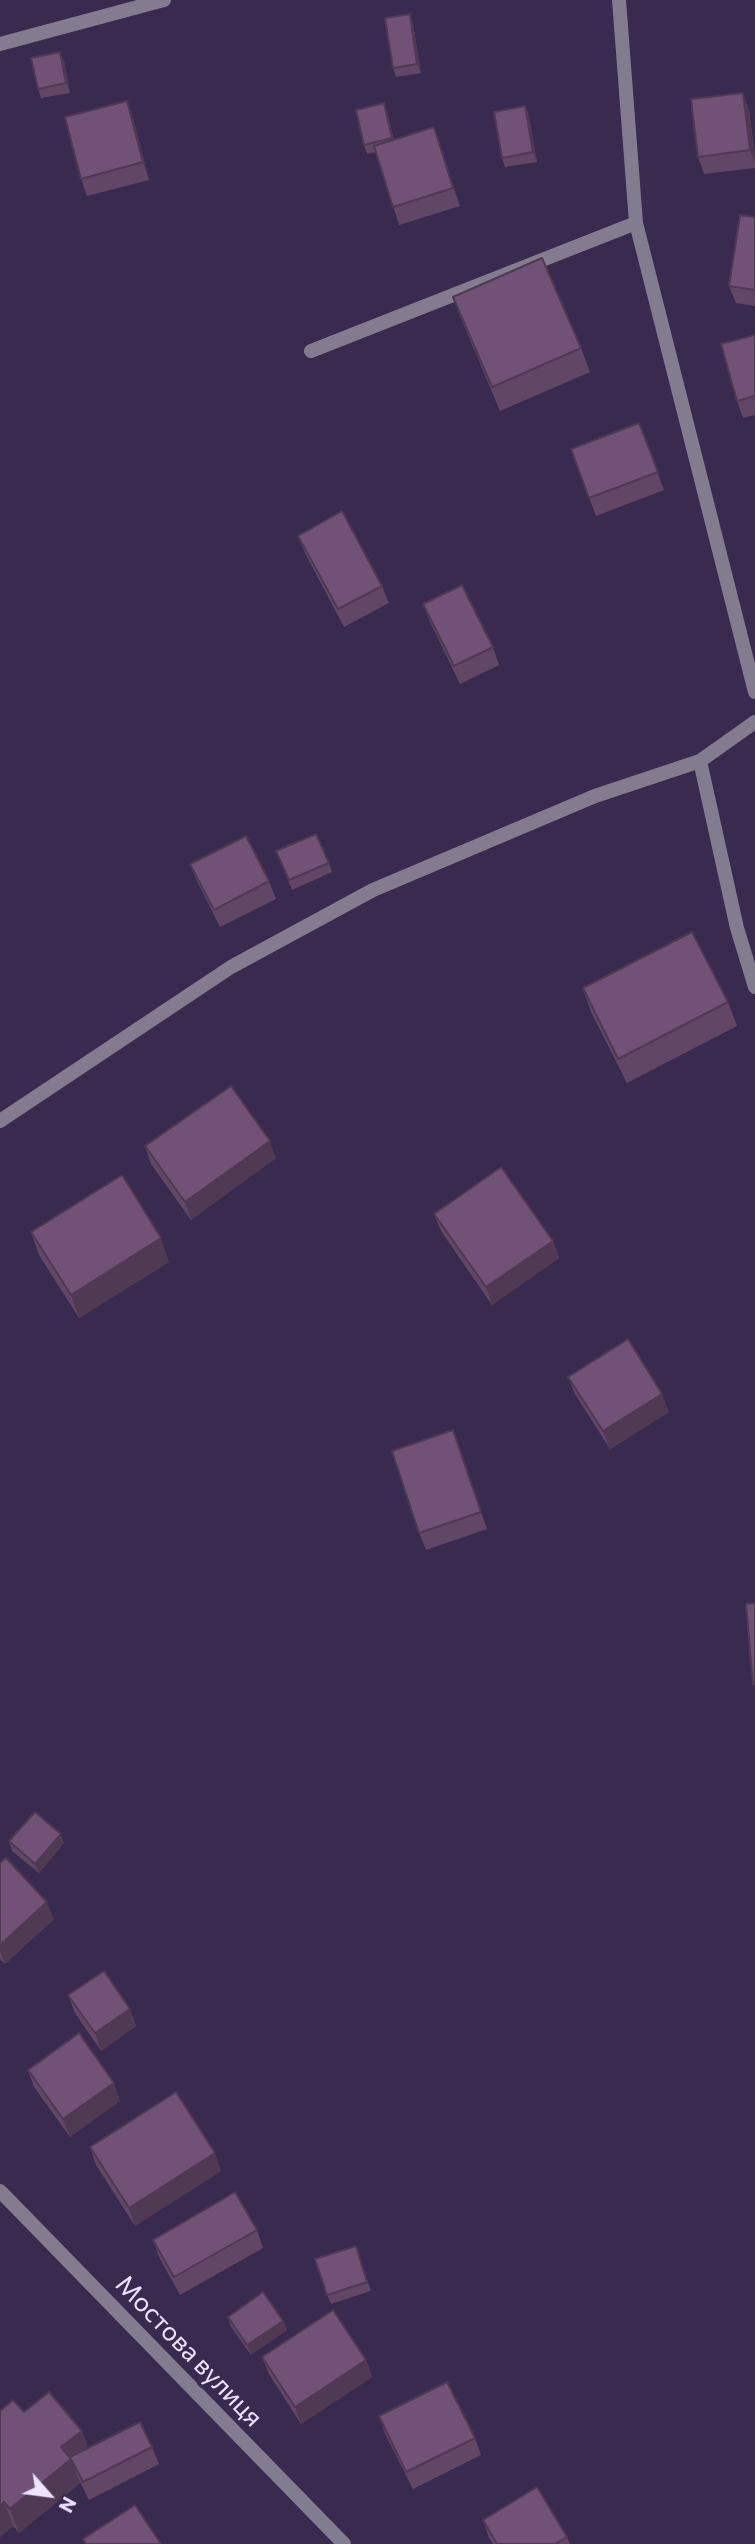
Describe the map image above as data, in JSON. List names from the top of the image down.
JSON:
{
  "streets": {
    "street": ["Мостова вулиця"]
  },
  "north": "bottom right"
}
